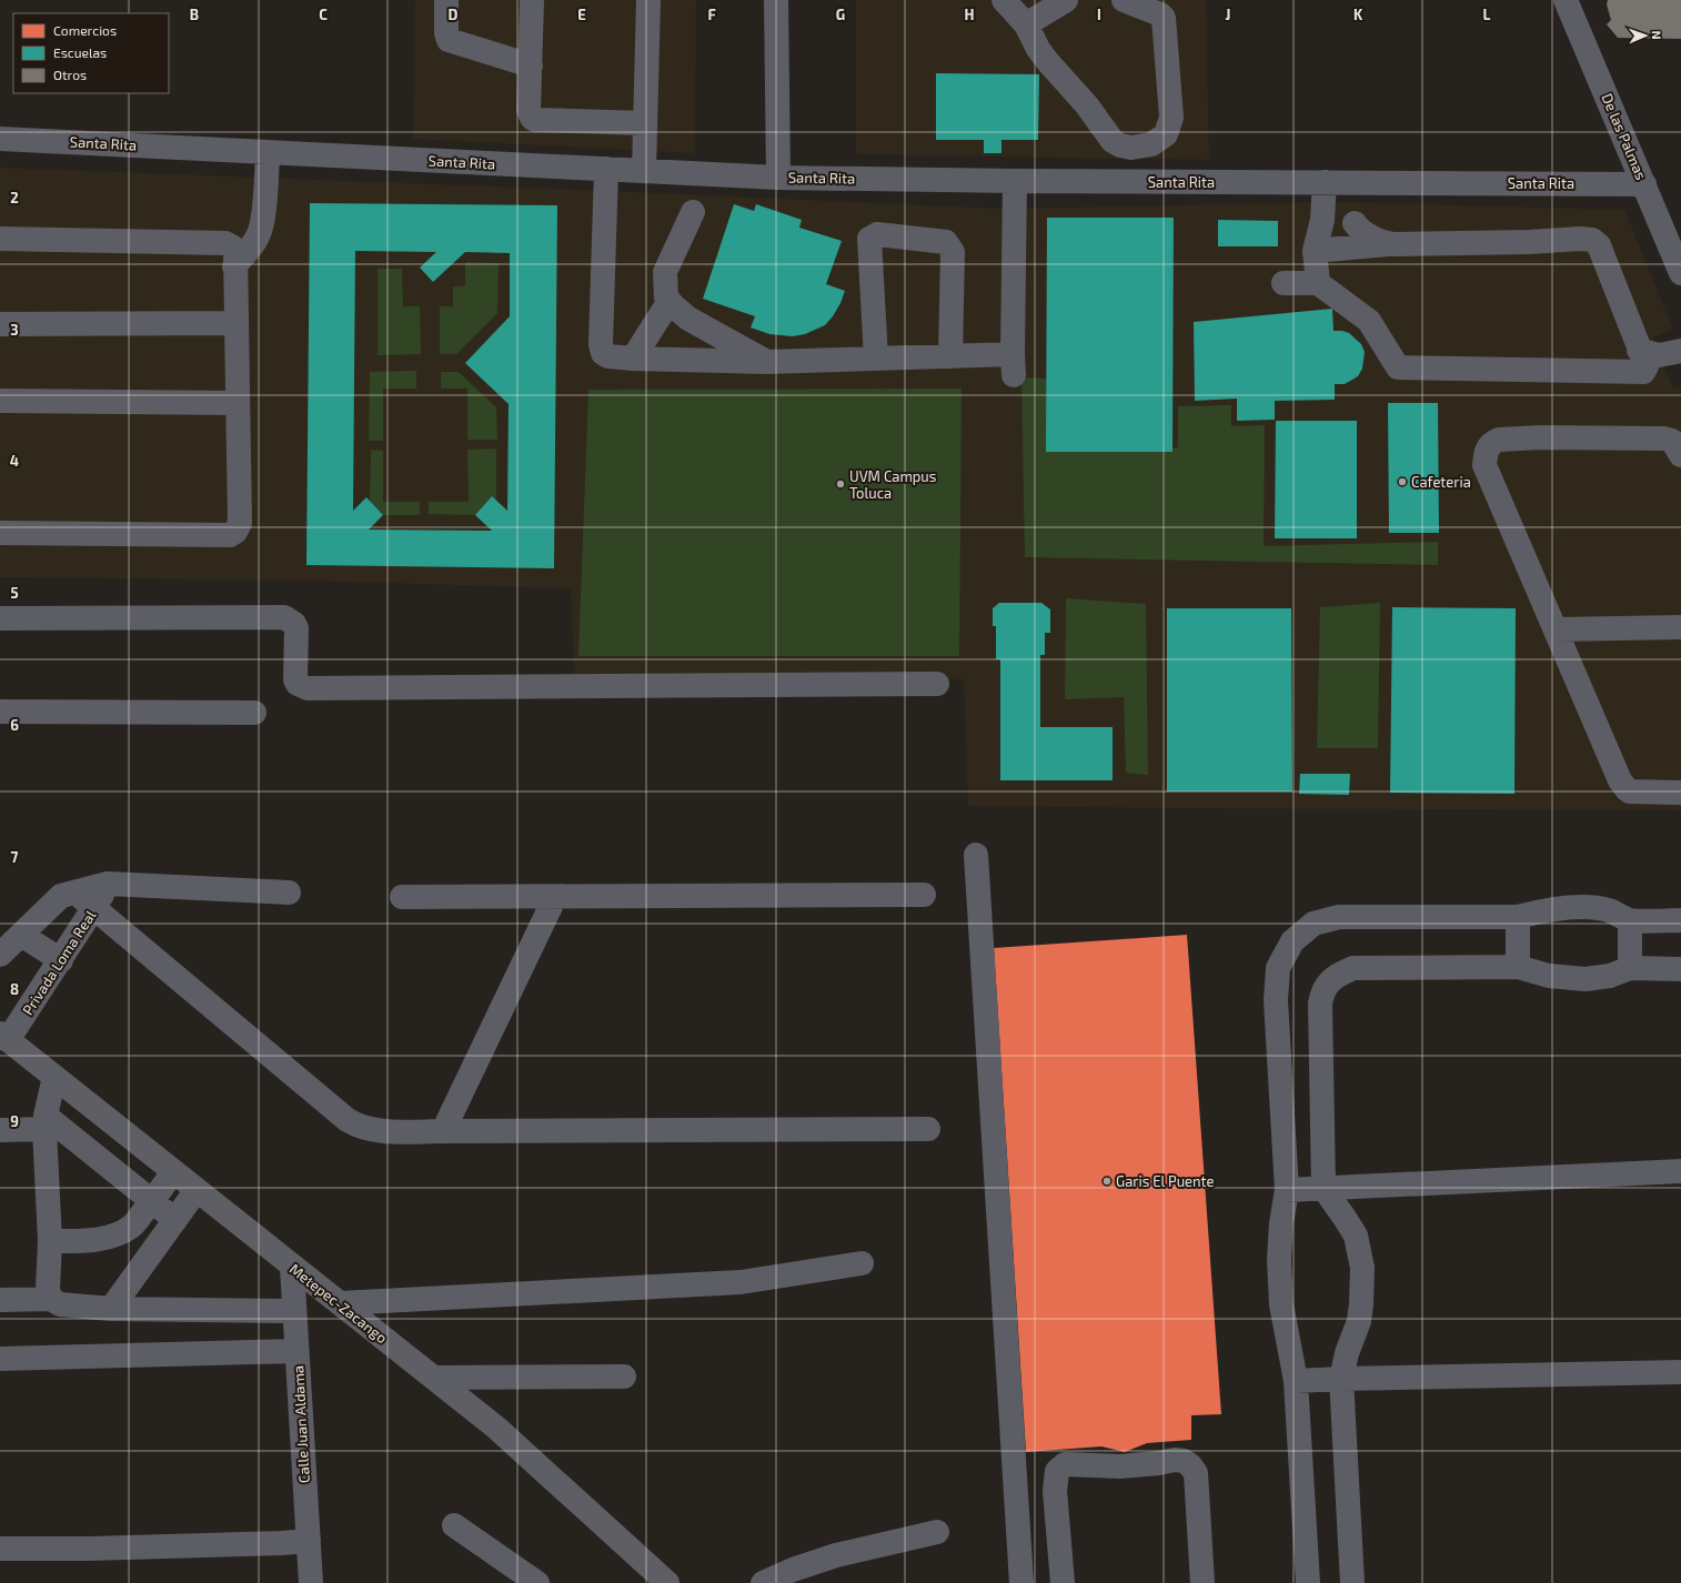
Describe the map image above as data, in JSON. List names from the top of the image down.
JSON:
{
  "streets": {
    "main road": ["Metepec-Zacango"],
    "street": [
      "De las Palmas",
      "Santa Rita",
      "Privada Loma Real",
      "Calle Juan Aldama"
    ]
  },
  "crossings": [
    ["De las Palmas", "Santa Rita"],
    ["Privada Loma Real", "Metepec-Zacango"],
    ["Metepec-Zacango", "Calle Juan Aldama"]
  ],
  "places": ["Cafeteria", "UVM Campus Toluca", "Garis El Puente"],
  "legend": ["Comercios", "Escuelas", "Otros"],
  "north": "right",
  "grid": {
    "columns": [
      "B",
      "C",
      "D",
      "E",
      "F",
      "G",
      "H",
      "I",
      "J",
      "K",
      "L"
    ],
    "rows": [
      "2",
      "3",
      "4",
      "5",
      "6",
      "7",
      "8",
      "9"
    ]
  }
}
